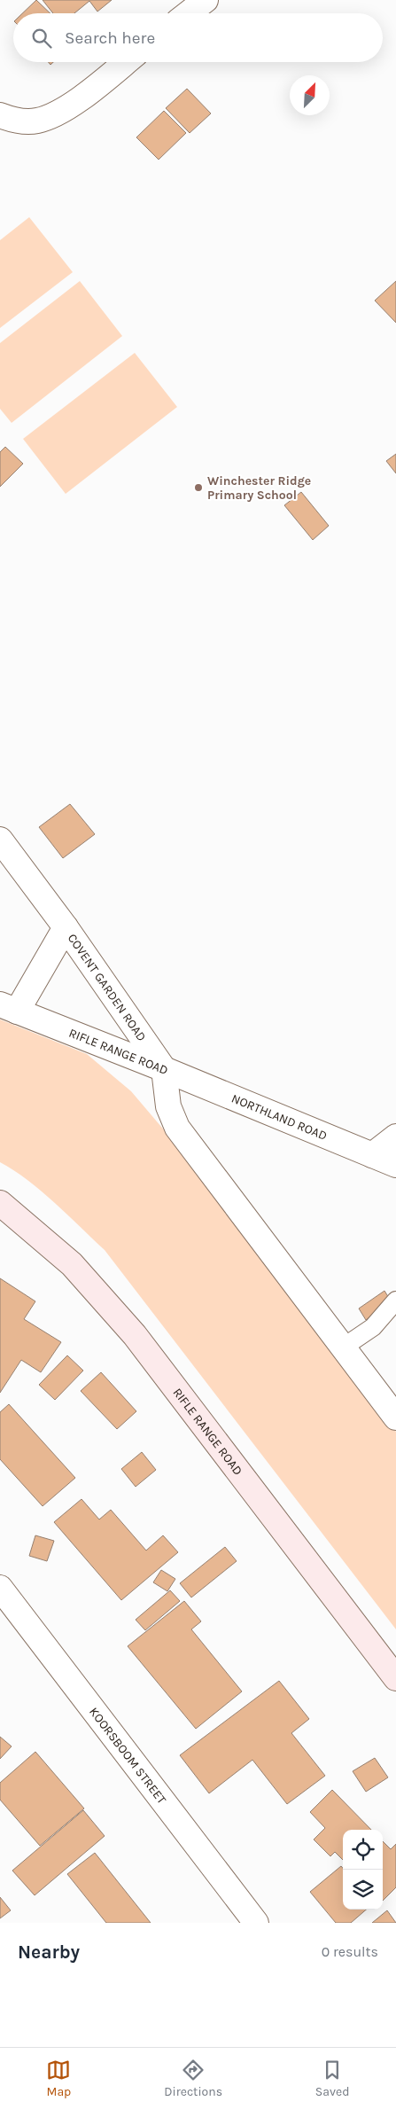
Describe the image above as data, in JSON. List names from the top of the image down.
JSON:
{
  "streets": {
    "main road": ["RIFLE RANGE ROAD"],
    "street": ["COVENT GARDEN ROAD", "NORTHLAND ROAD", "KOORSBOOM STREET"]
  },
  "crossings": [
    ["COVENT GARDEN ROAD", "RIFLE RANGE ROAD"],
    ["COVENT GARDEN ROAD", "NORTHLAND ROAD"],
    ["RIFLE RANGE ROAD", "NORTHLAND ROAD"]
  ],
  "places": ["Winchester Ridge Primary School"],
  "north": "top right",
  "page": {
    "search": "Search here",
    "heading": ["Nearby", "0 results"],
    "nav": ["Map", "Directions", "Saved"]
  }
}
